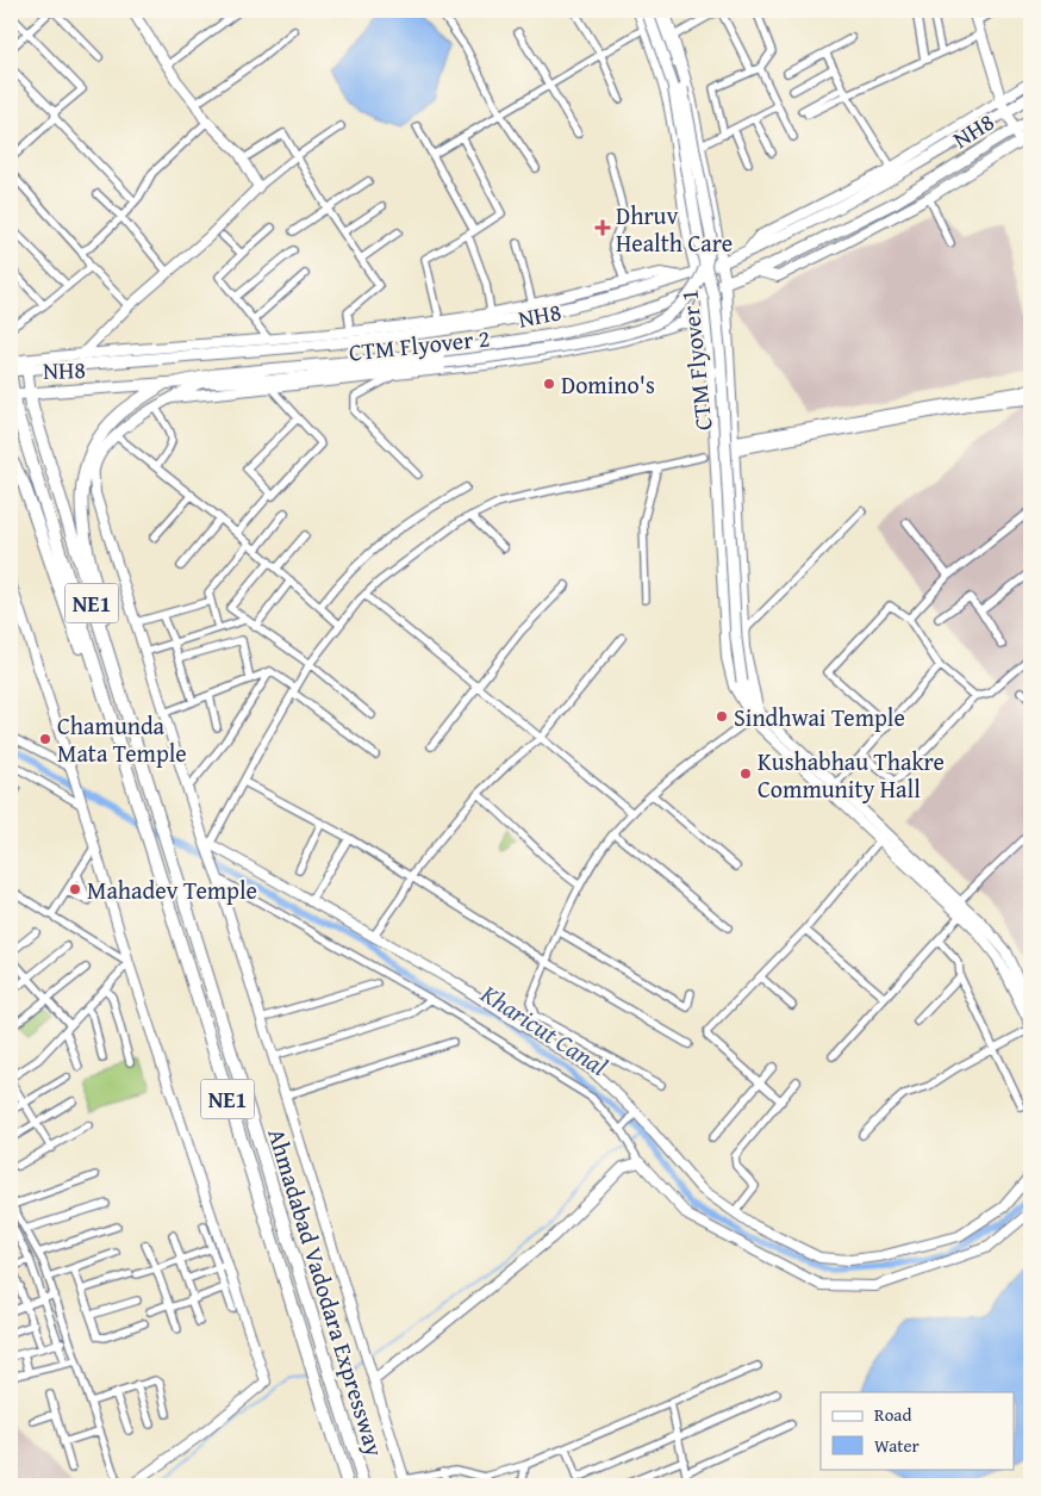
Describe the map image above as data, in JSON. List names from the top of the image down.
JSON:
{
  "streets": {
    "highway": ["NE1", "Ahmadabad Vadodara Expressway"],
    "main road": ["NH8", "CTM Flyover 2", "CTM Flyover 1"]
  },
  "crossings": [
    ["NH8", "CTM Flyover 2"],
    ["NH8", "Ahmadabad Vadodara Expressway"]
  ],
  "water": ["Kharicut Canal"],
  "places": {
    "health": ["Dhruv Health Care"],
    "other": [
      "Domino's",
      "Sindhwai Temple",
      "Chamunda Mata Temple",
      "Kushabhau Thakre Community Hall",
      "Mahadev Temple"
    ]
  },
  "legend": ["Road", "Water"]
}
